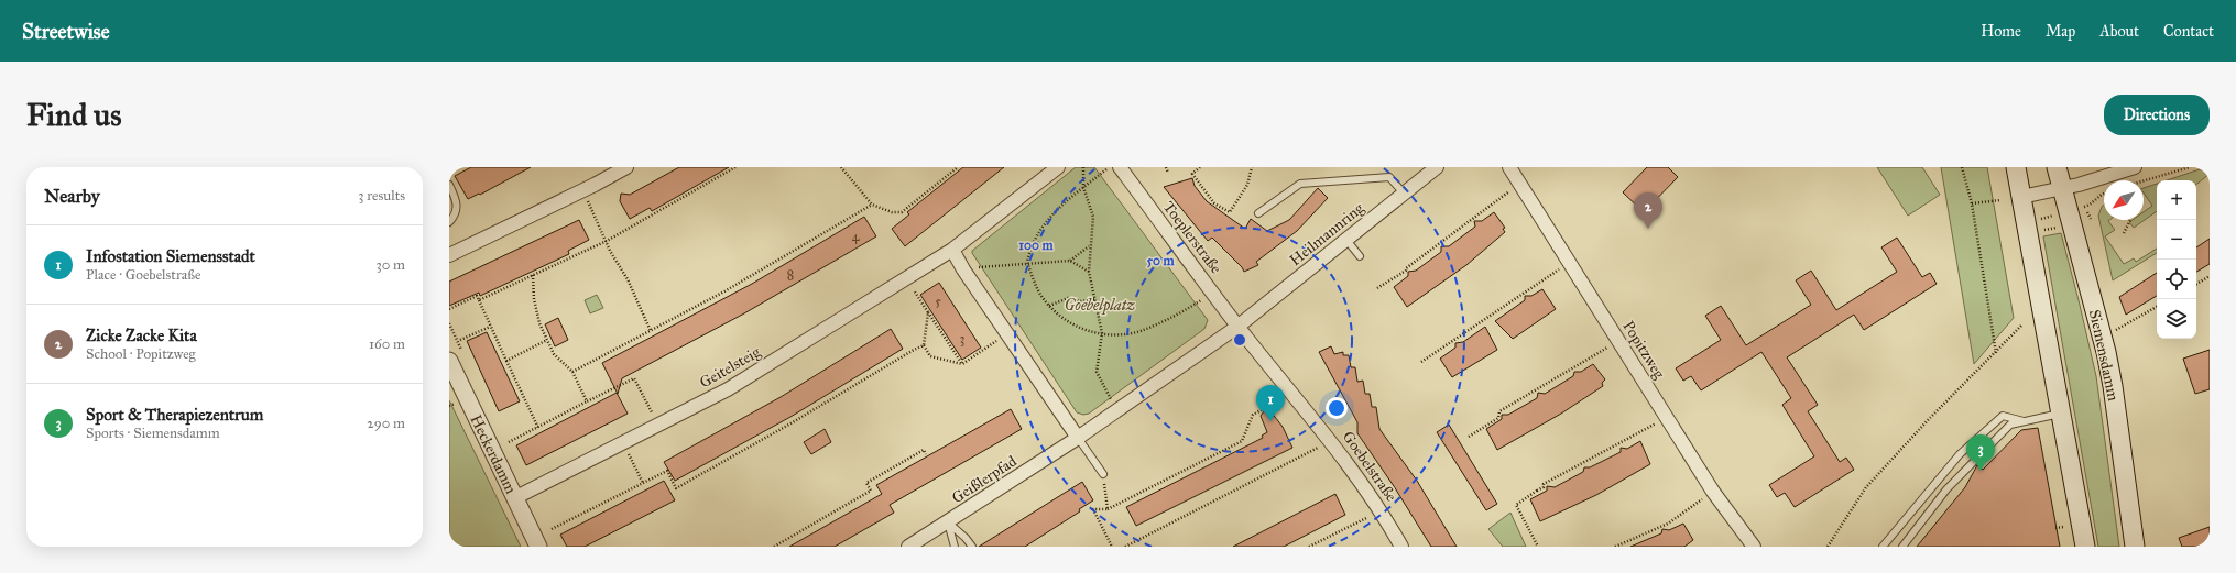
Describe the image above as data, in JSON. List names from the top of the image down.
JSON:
{
  "streets": {
    "main road": ["Siemensdamm"],
    "street": [
      "Heilmannring",
      "Toeplerstraße",
      "Popitzweg",
      "Geitelsteig",
      "Heckerdamm",
      "Goebelstraße",
      "Geißlerpfad"
    ]
  },
  "crossings": [
    ["Heilmannring", "Toeplerstraße"],
    ["Heilmannring", "Goebelstraße"],
    ["Toeplerstraße", "Goebelstraße"],
    ["Geitelsteig", "Heckerdamm"]
  ],
  "parks": ["Goebelplatz"],
  "house_numbers": [
    "4",
    "8",
    "5",
    "3"
  ],
  "north": "bottom left",
  "page": {
    "header": "Streetwise",
    "nav": [
      "Home",
      "Map",
      "About",
      "Contact"
    ],
    "buttons": "Directions",
    "title": "Find us",
    "heading": ["Nearby", "3 results"],
    "map_buttons": ["+", "−"],
    "pins": ["2", "1", "3"],
    "list": [
      {
        "mark": "1",
        "name": "Infostation Siemensstadt",
        "note": "Place · Goebelstraße",
        "value": "30 m"
      },
      {
        "mark": "2",
        "name": "Zicke Zacke Kita",
        "note": "School · Popitzweg",
        "value": "160 m"
      },
      {
        "mark": "3",
        "name": "Sport & Therapiezentrum",
        "note": "Sports · Siemensdamm",
        "value": "290 m"
      }
    ]
  },
  "rings": ["100 m", "50 m"]
}
